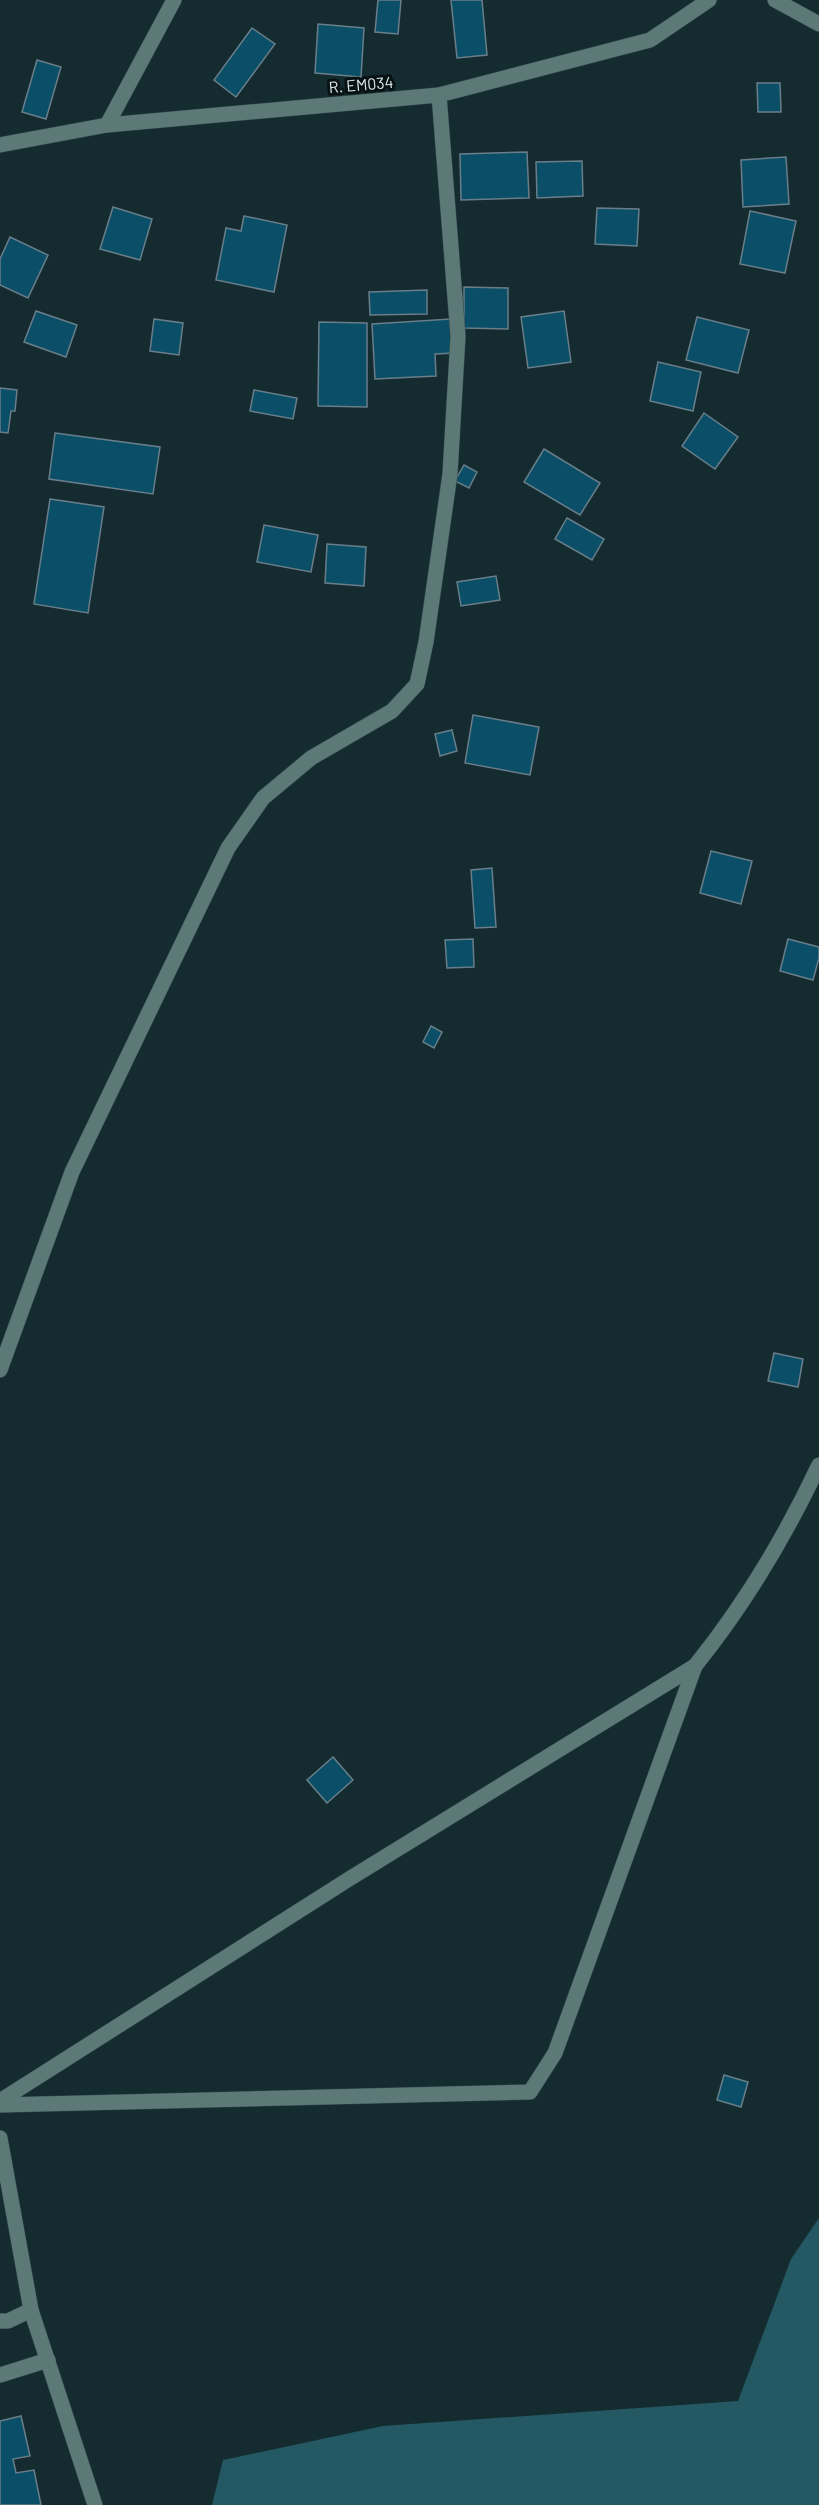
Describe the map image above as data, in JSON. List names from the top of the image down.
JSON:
{
  "streets": {
    "street": ["R. EM034"]
  }
}
